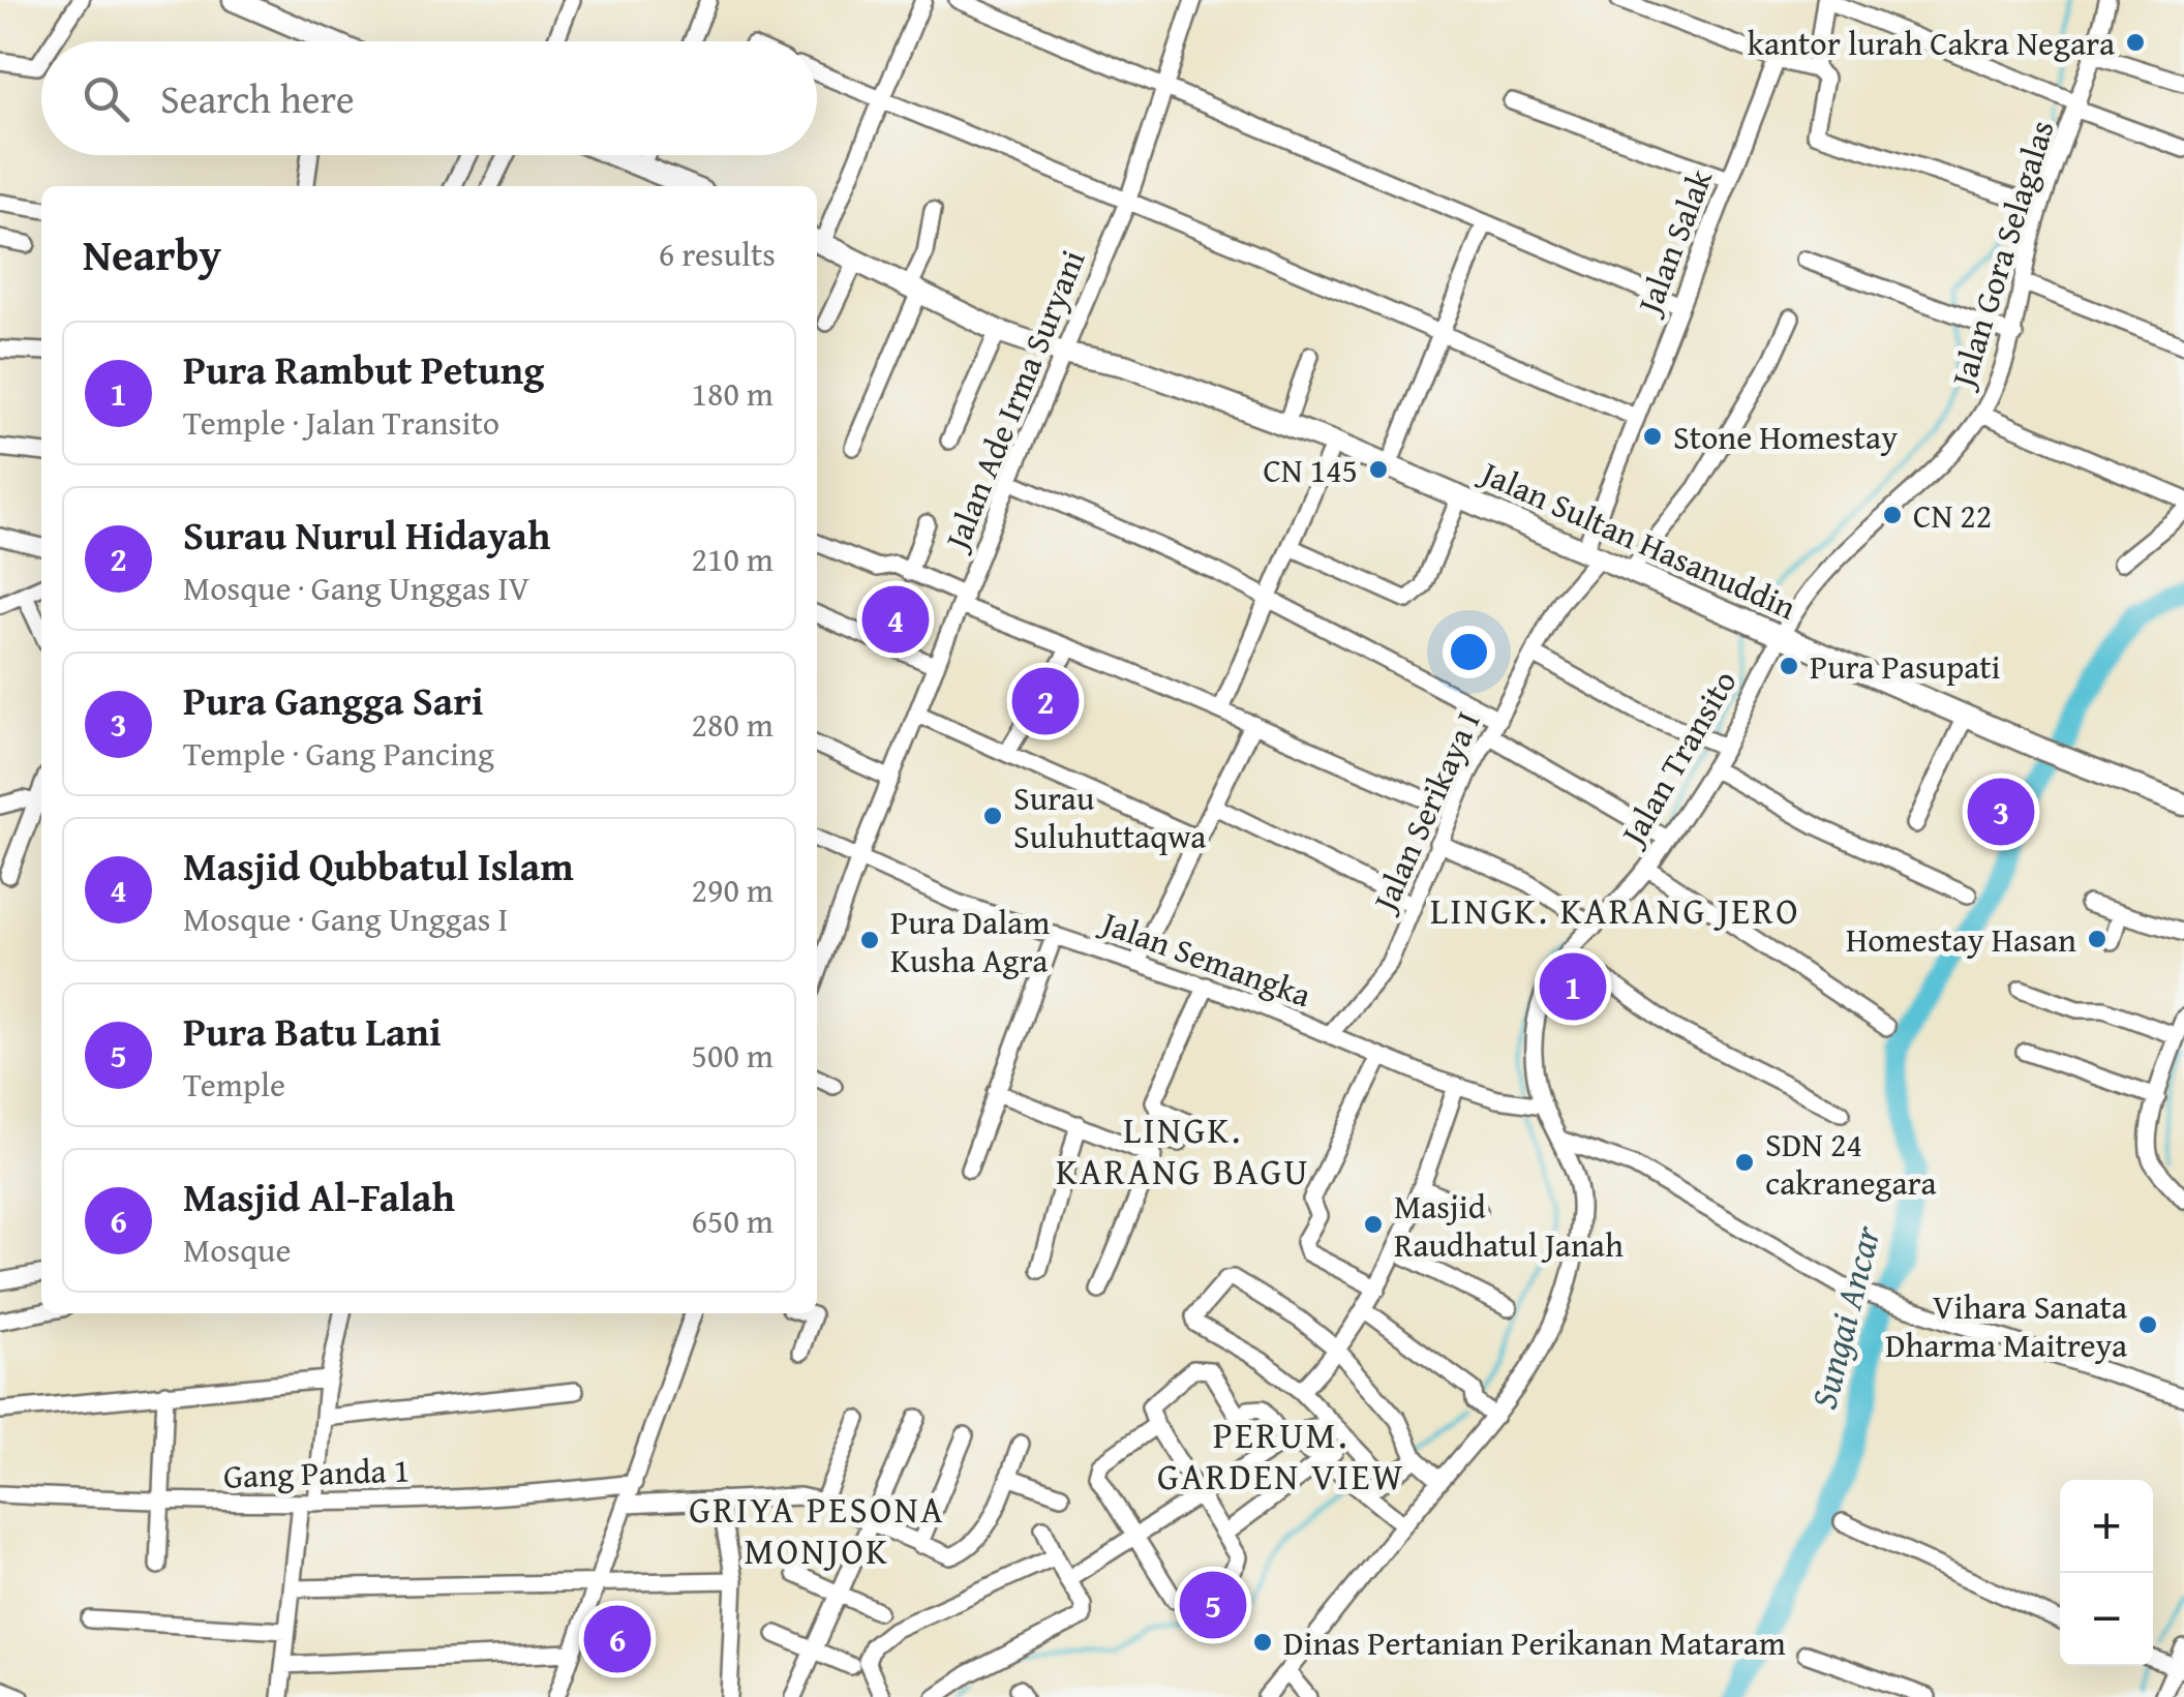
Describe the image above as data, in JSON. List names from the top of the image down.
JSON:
{
  "streets": {
    "main road": ["Jalan Sultan Hasanuddin"],
    "street": [
      "Jalan Salak",
      "Jalan Gora Selagalas",
      "Jalan Ade Irma Suryani",
      "Jalan Transito",
      "Jalan Serikaya I",
      "Jalan Semangka",
      "Gang Panda 1"
    ]
  },
  "crossings": [
    ["Jalan Salak", "Jalan Sultan Hasanuddin"],
    ["Jalan Salak", "Jalan Serikaya I"],
    ["Jalan Gora Selagalas", "Jalan Sultan Hasanuddin"],
    ["Jalan Gora Selagalas", "Jalan Transito"],
    ["Jalan Ade Irma Suryani", "Jalan Sultan Hasanuddin"],
    ["Jalan Ade Irma Suryani", "Jalan Semangka"],
    ["Jalan Sultan Hasanuddin", "Jalan Transito"],
    ["Jalan Sultan Hasanuddin", "Jalan Serikaya I"],
    ["Jalan Transito", "Jalan Semangka"],
    ["Jalan Serikaya I", "Jalan Semangka"]
  ],
  "districts": [
    "LINGK. KARANG JERO",
    "LINGK. KARANG BAGU",
    "PERUM. GARDEN VIEW",
    "GRIYA PESONA MONJOK"
  ],
  "water": ["Sungai Ancar"],
  "places": [
    "kantor lurah Cakra Negara",
    "Stone Homestay",
    "CN 145",
    "CN 22",
    "Pura Pasupati",
    "Surau Suluhuttaqwa",
    "Homestay Hasan",
    "Pura Dalam Kusha Agra",
    "SDN 24 cakranegara",
    "Masjid Raudhatul Janah",
    "Vihara Sanata Dharma Maitreya",
    "Dinas Pertanian Perikanan Mataram"
  ],
  "page": {
    "search": "Search here",
    "heading": ["Nearby", "6 results"],
    "list": [
      {
        "mark": "1",
        "name": "Pura Rambut Petung",
        "note": "Temple · Jalan Transito",
        "value": "180 m"
      },
      {
        "mark": "2",
        "name": "Surau Nurul Hidayah",
        "note": "Mosque · Gang Unggas IV",
        "value": "210 m"
      },
      {
        "mark": "3",
        "name": "Pura Gangga Sari",
        "note": "Temple · Gang Pancing",
        "value": "280 m"
      },
      {
        "mark": "4",
        "name": "Masjid Qubbatul Islam",
        "note": "Mosque · Gang Unggas I",
        "value": "290 m"
      },
      {
        "mark": "5",
        "name": "Pura Batu Lani",
        "note": "Temple",
        "value": "500 m"
      },
      {
        "mark": "6",
        "name": "Masjid Al-Falah",
        "note": "Mosque",
        "value": "650 m"
      }
    ],
    "pins": [
      "4",
      "2",
      "3",
      "1",
      "5",
      "6"
    ],
    "map_buttons": ["+", "−"]
  }
}
